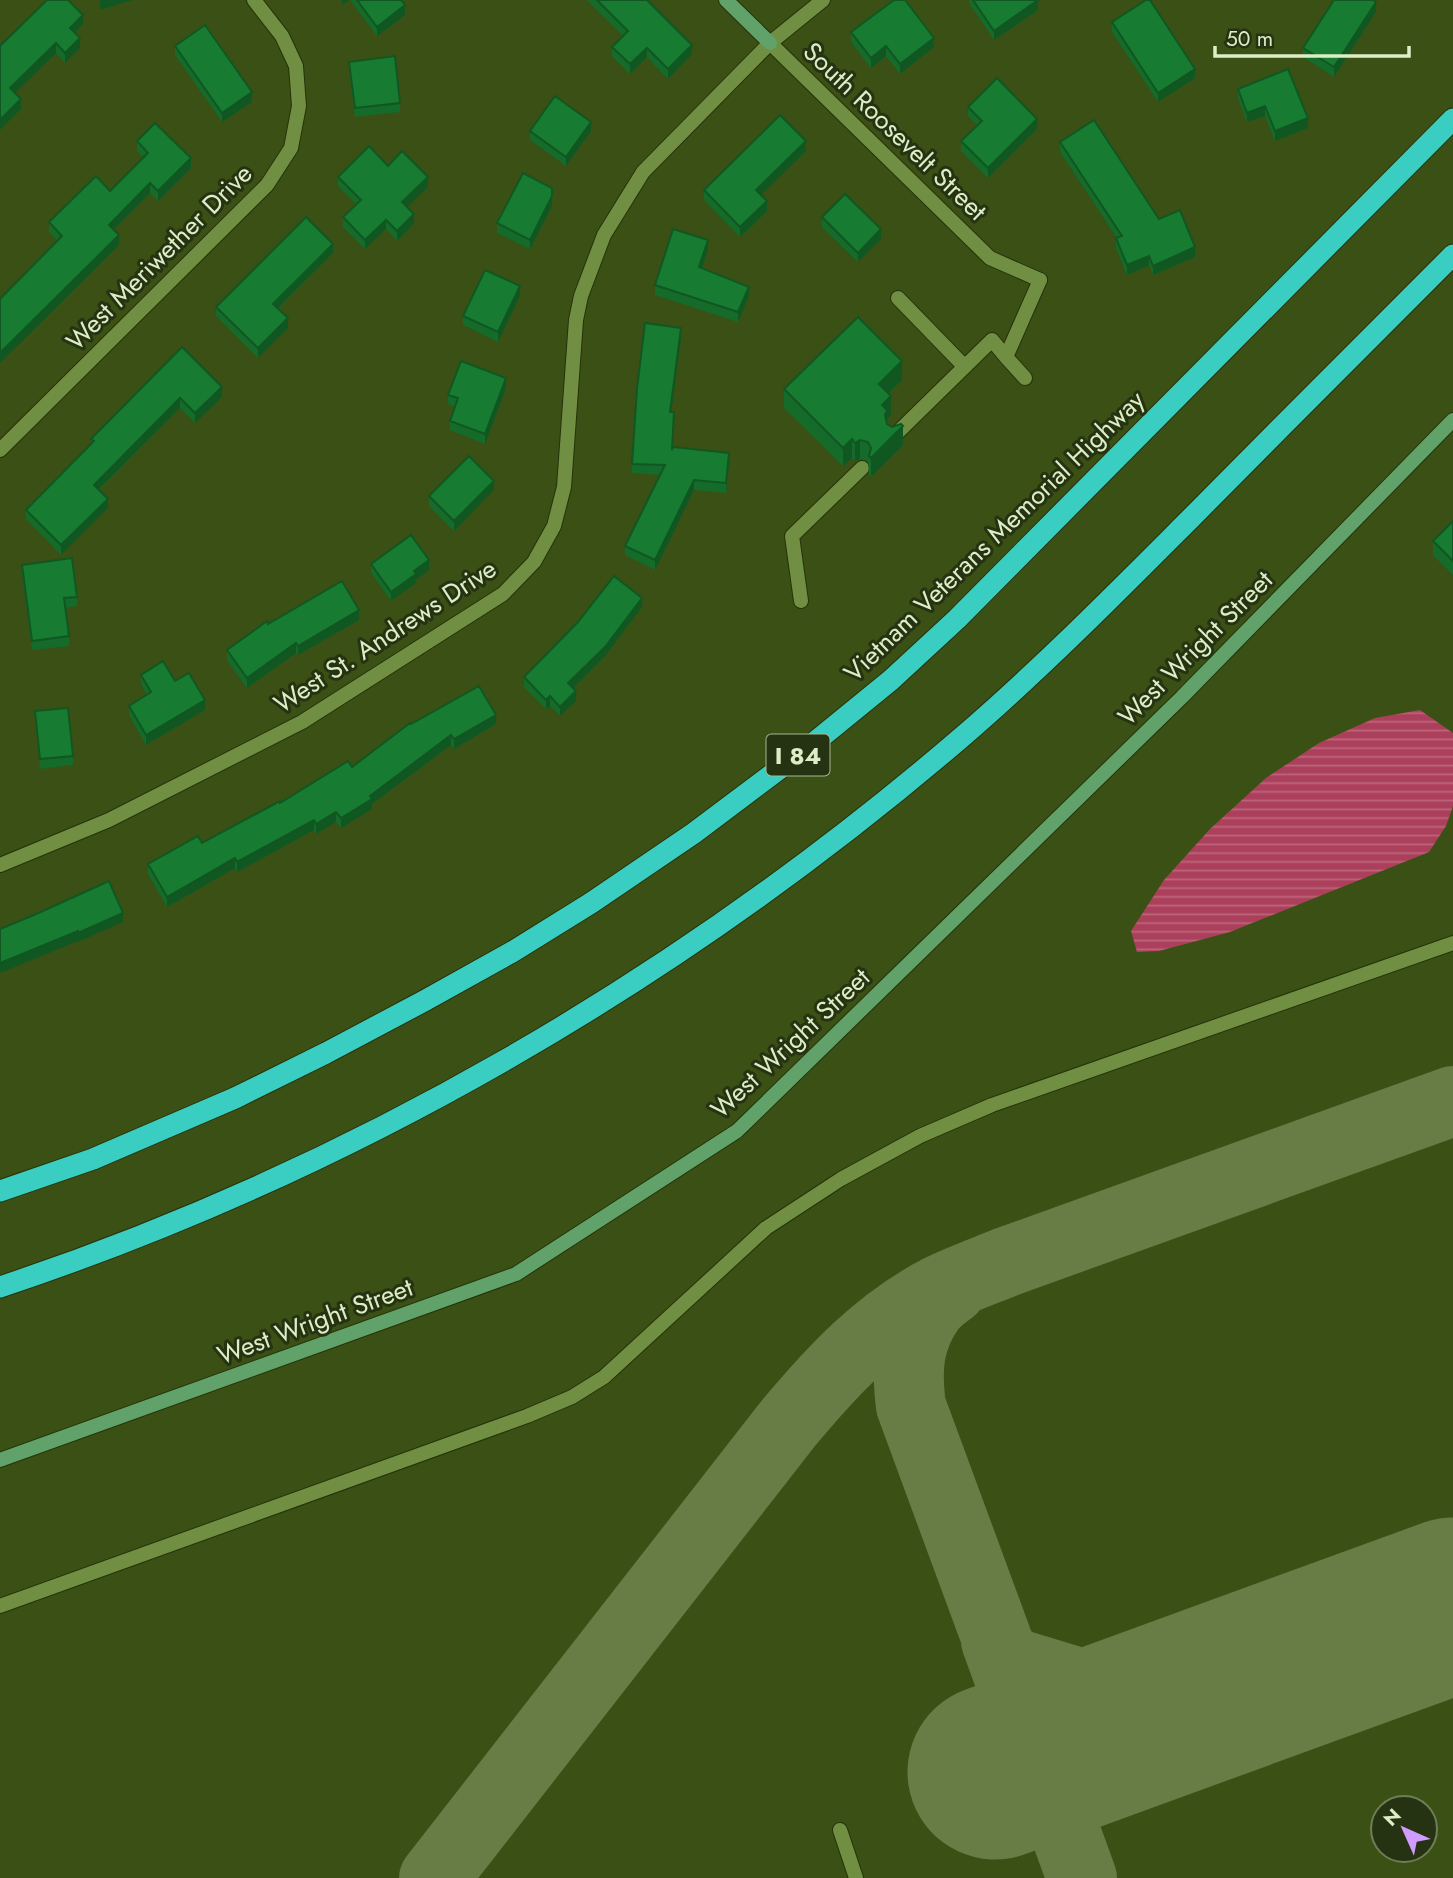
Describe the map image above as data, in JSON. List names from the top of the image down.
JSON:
{
  "streets": {
    "highway": ["Vietnam Veterans Memorial Highway", "I 84"],
    "street": [
      "South Roosevelt Street",
      "West Meriwether Drive",
      "West St. Andrews Drive",
      "West Wright Street"
    ]
  },
  "crossings": [
    ["South Roosevelt Street", "West St. Andrews Drive"]
  ],
  "scale_bar": "50 m",
  "north": "top left"
}
